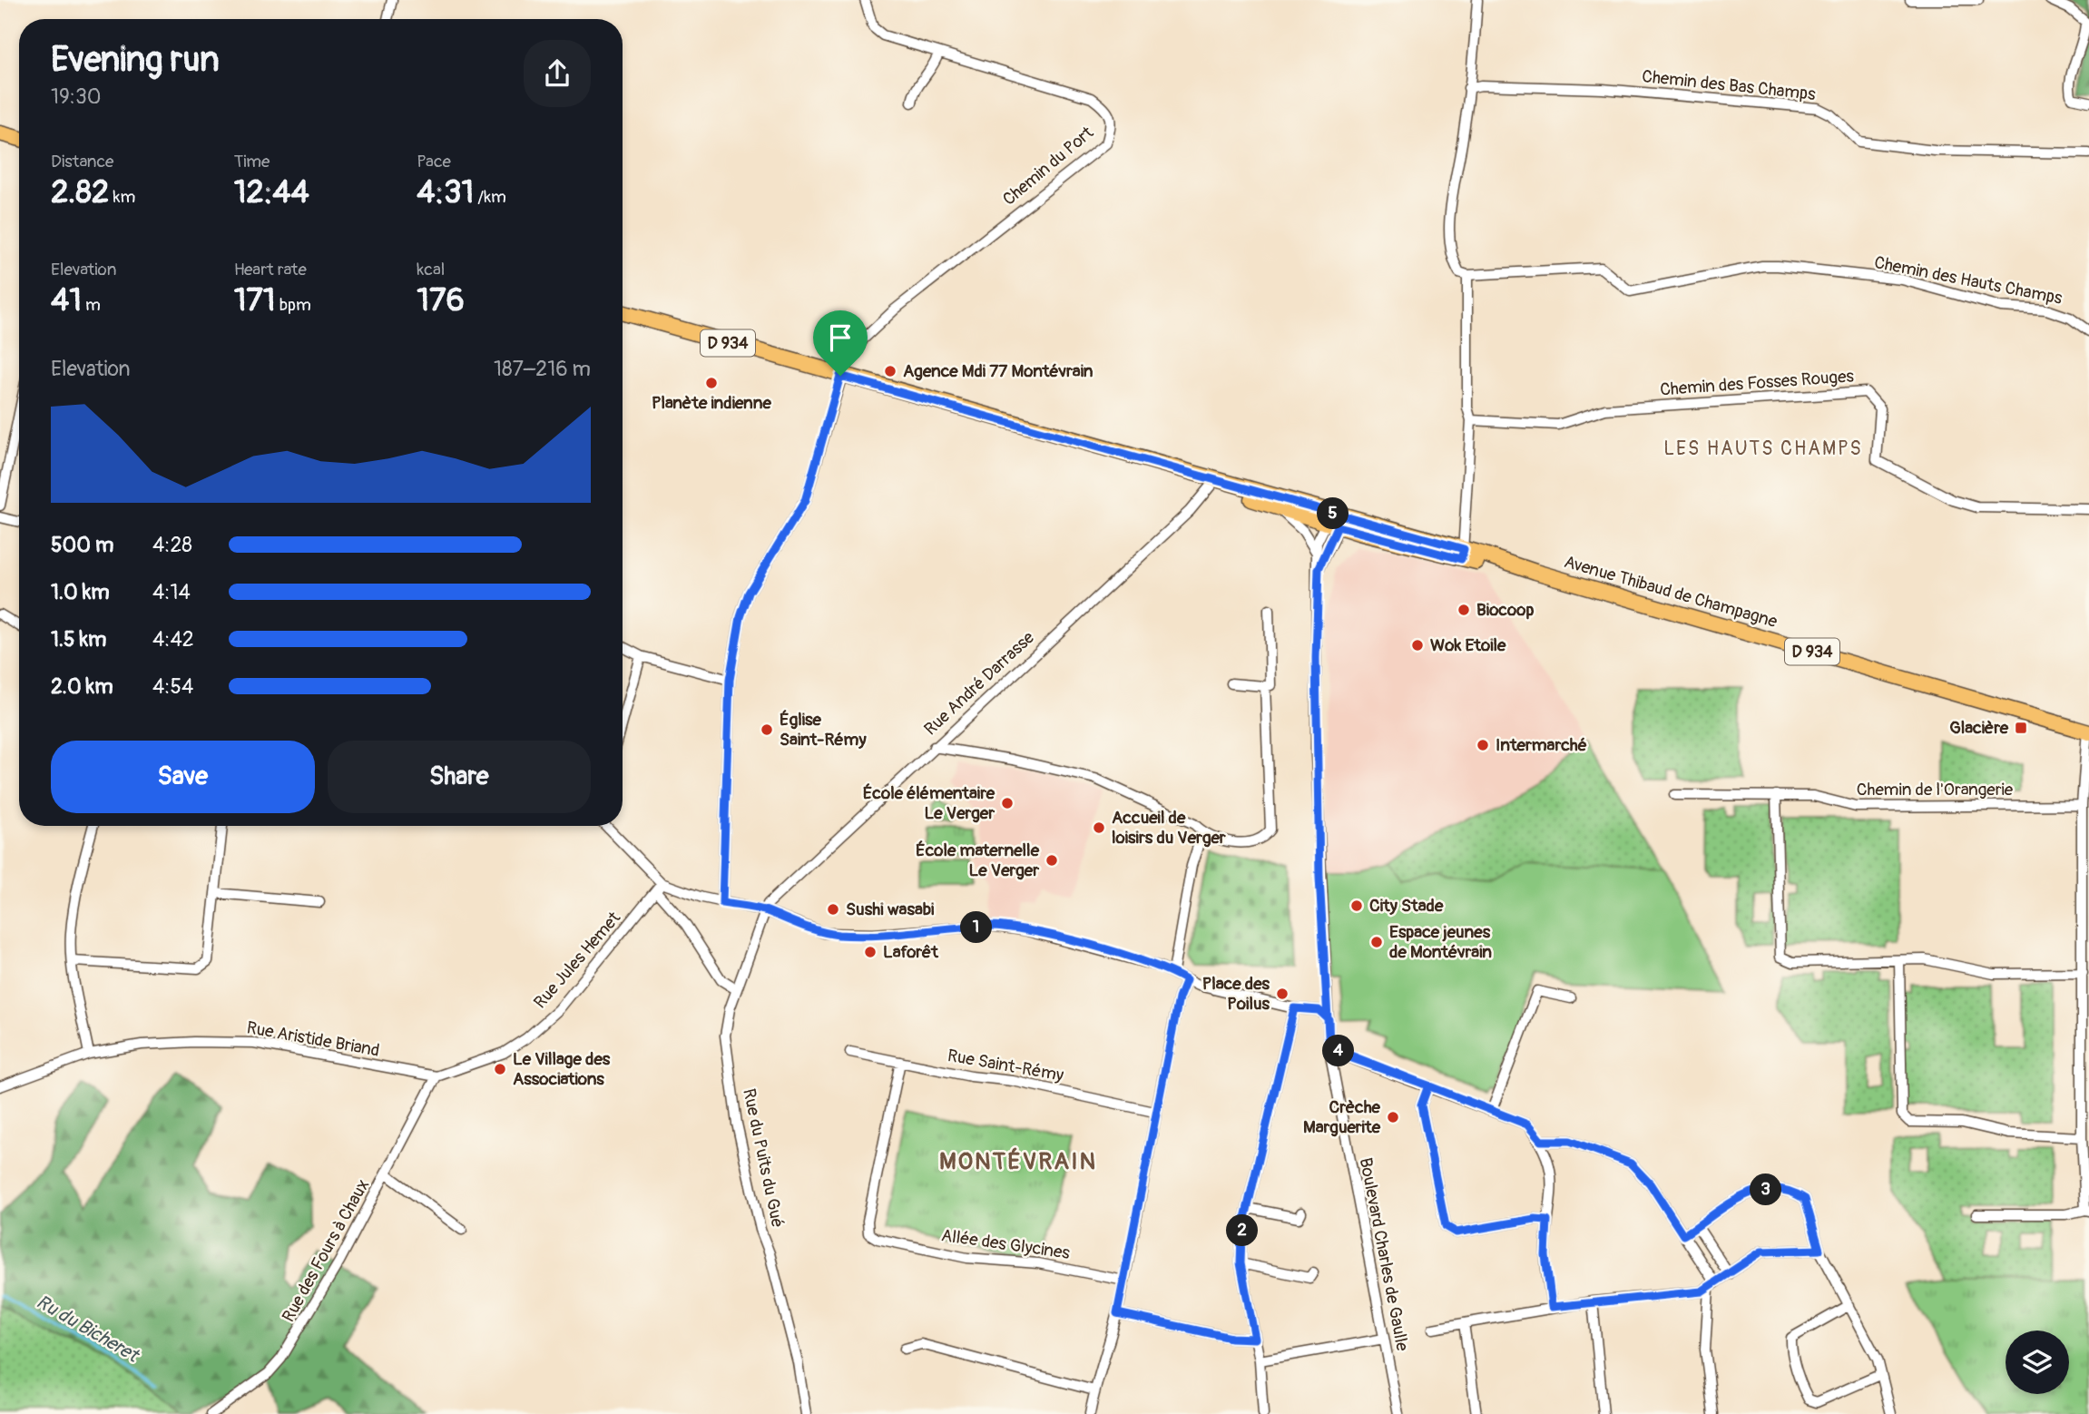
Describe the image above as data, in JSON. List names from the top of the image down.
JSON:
{
  "streets": {
    "main road": ["D 934", "Avenue Thibaud de Champagne"],
    "street": [
      "Chemin des Bas Champs",
      "Chemin du Port",
      "Chemin des Hauts Champs",
      "Chemin des Fosses Rouges",
      "Rue André Darrasse",
      "Chemin de l'Orangerie",
      "Rue Jules Hemet",
      "Rue Aristide Briand",
      "Rue Saint-Rémy",
      "Rue du Puits du Gué",
      "Allée des Glycines",
      "Rue des Fours à Chaux",
      "Boulevard Charles de Gaulle"
    ]
  },
  "crossings": [
    ["Chemin du Port", "Avenue Thibaud de Champagne"],
    ["Avenue Thibaud de Champagne", "Rue André Darrasse"],
    ["Avenue Thibaud de Champagne", "Boulevard Charles de Gaulle"],
    ["Rue André Darrasse", "Rue du Puits du Gué"],
    ["Rue Jules Hemet", "Rue Aristide Briand"],
    ["Rue Jules Hemet", "Rue des Fours à Chaux"],
    ["Rue Aristide Briand", "Rue des Fours à Chaux"],
    ["Rue Saint-Rémy", "Allée des Glycines"]
  ],
  "districts": ["LES HAUTS CHAMPS", "MONTÉVRAIN"],
  "water": ["Ru du Bicheret"],
  "places": {
    "other": [
      "Agence Mdi 77 Montévrain",
      "Planète indienne",
      "Biocoop",
      "Wok Etoile",
      "Église Saint-Rémy",
      "Intermarché",
      "École élémentaire Le Verger",
      "Accueil de loisirs du Verger",
      "École maternelle Le Verger",
      "City Stade",
      "Sushi wasabi",
      "Espace jeunes de Montévrain",
      "Laforêt",
      "Place des Poilus",
      "Le Village des Associations",
      "Crèche Marguerite"
    ],
    "transit": ["Glacière"]
  },
  "page": {
    "heading": ["Evening run", "19:30"],
    "stats": [
      ["Distance", "2.82 km"],
      ["Time", "12:44"],
      ["Pace", "4:31 /km"],
      ["Elevation", "41 m"],
      ["Heart rate", "171 bpm"],
      ["kcal", "176"]
    ],
    "chart": ["Elevation", "187–216 m"],
    "pins": [
      "5",
      "1",
      "4",
      "3",
      "2"
    ],
    "list": [
      {
        "name": "500 m",
        "note": "4:28"
      },
      {
        "name": "1.0 km",
        "note": "4:14"
      },
      {
        "name": "1.5 km",
        "note": "4:42"
      },
      {
        "name": "2.0 km",
        "note": "4:54"
      }
    ],
    "buttons": ["Save", "Share"]
  }
}
